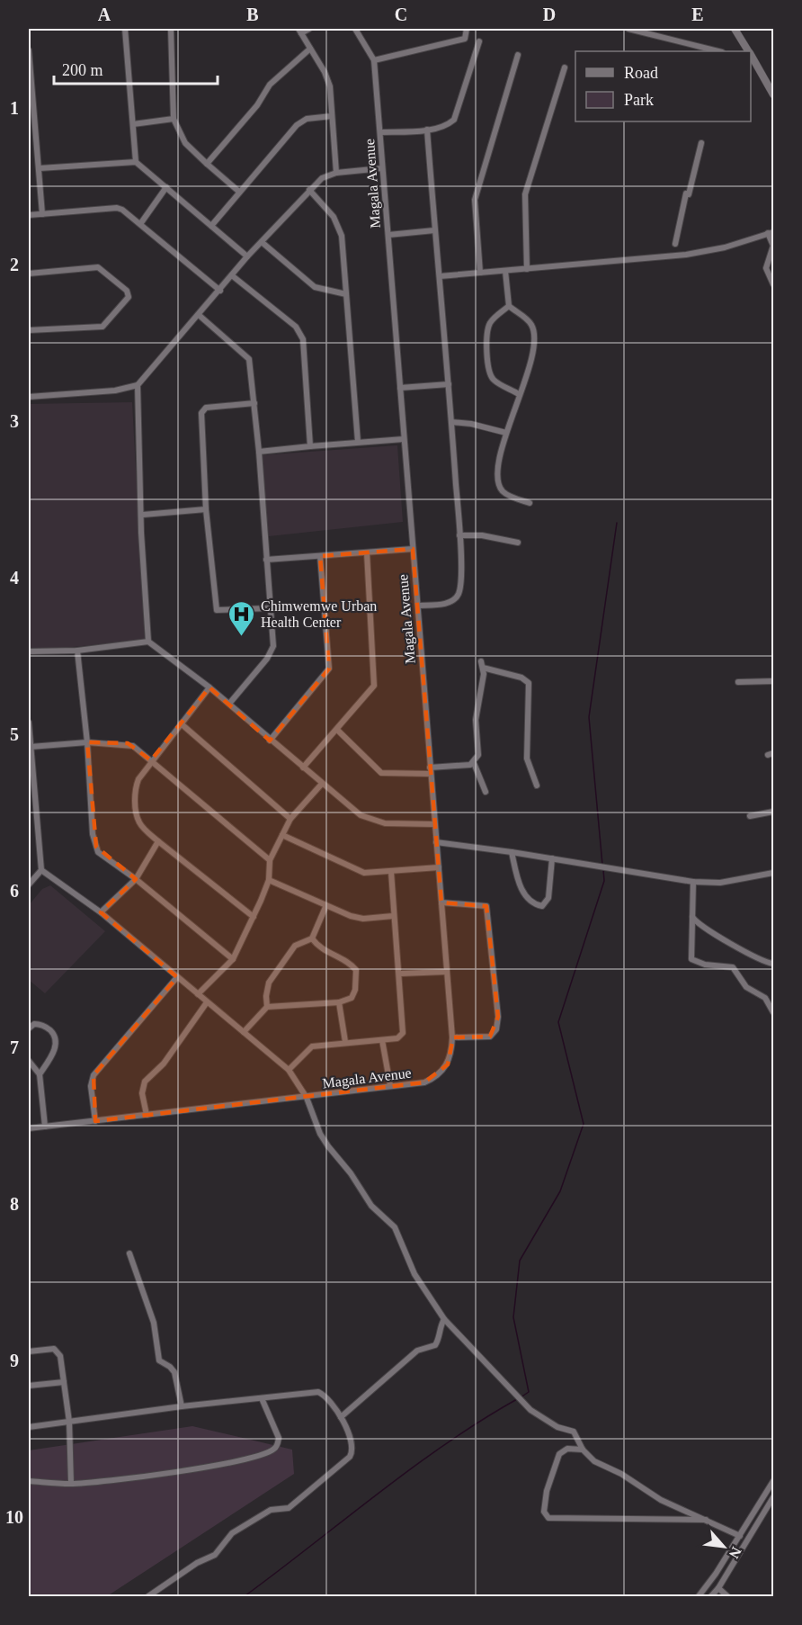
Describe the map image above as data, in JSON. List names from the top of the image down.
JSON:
{
  "streets": {
    "street": ["Magala Avenue"]
  },
  "places": {
    "hospital": ["Chimwemwe Urban Health Center"]
  },
  "legend": ["Road", "Park"],
  "scale_bar": "200 m",
  "north": "bottom right",
  "grid": {
    "columns": [
      "A",
      "B",
      "C",
      "D",
      "E"
    ],
    "rows": [
      "1",
      "2",
      "3",
      "4",
      "5",
      "6",
      "7",
      "8",
      "9",
      "10"
    ]
  }
}
